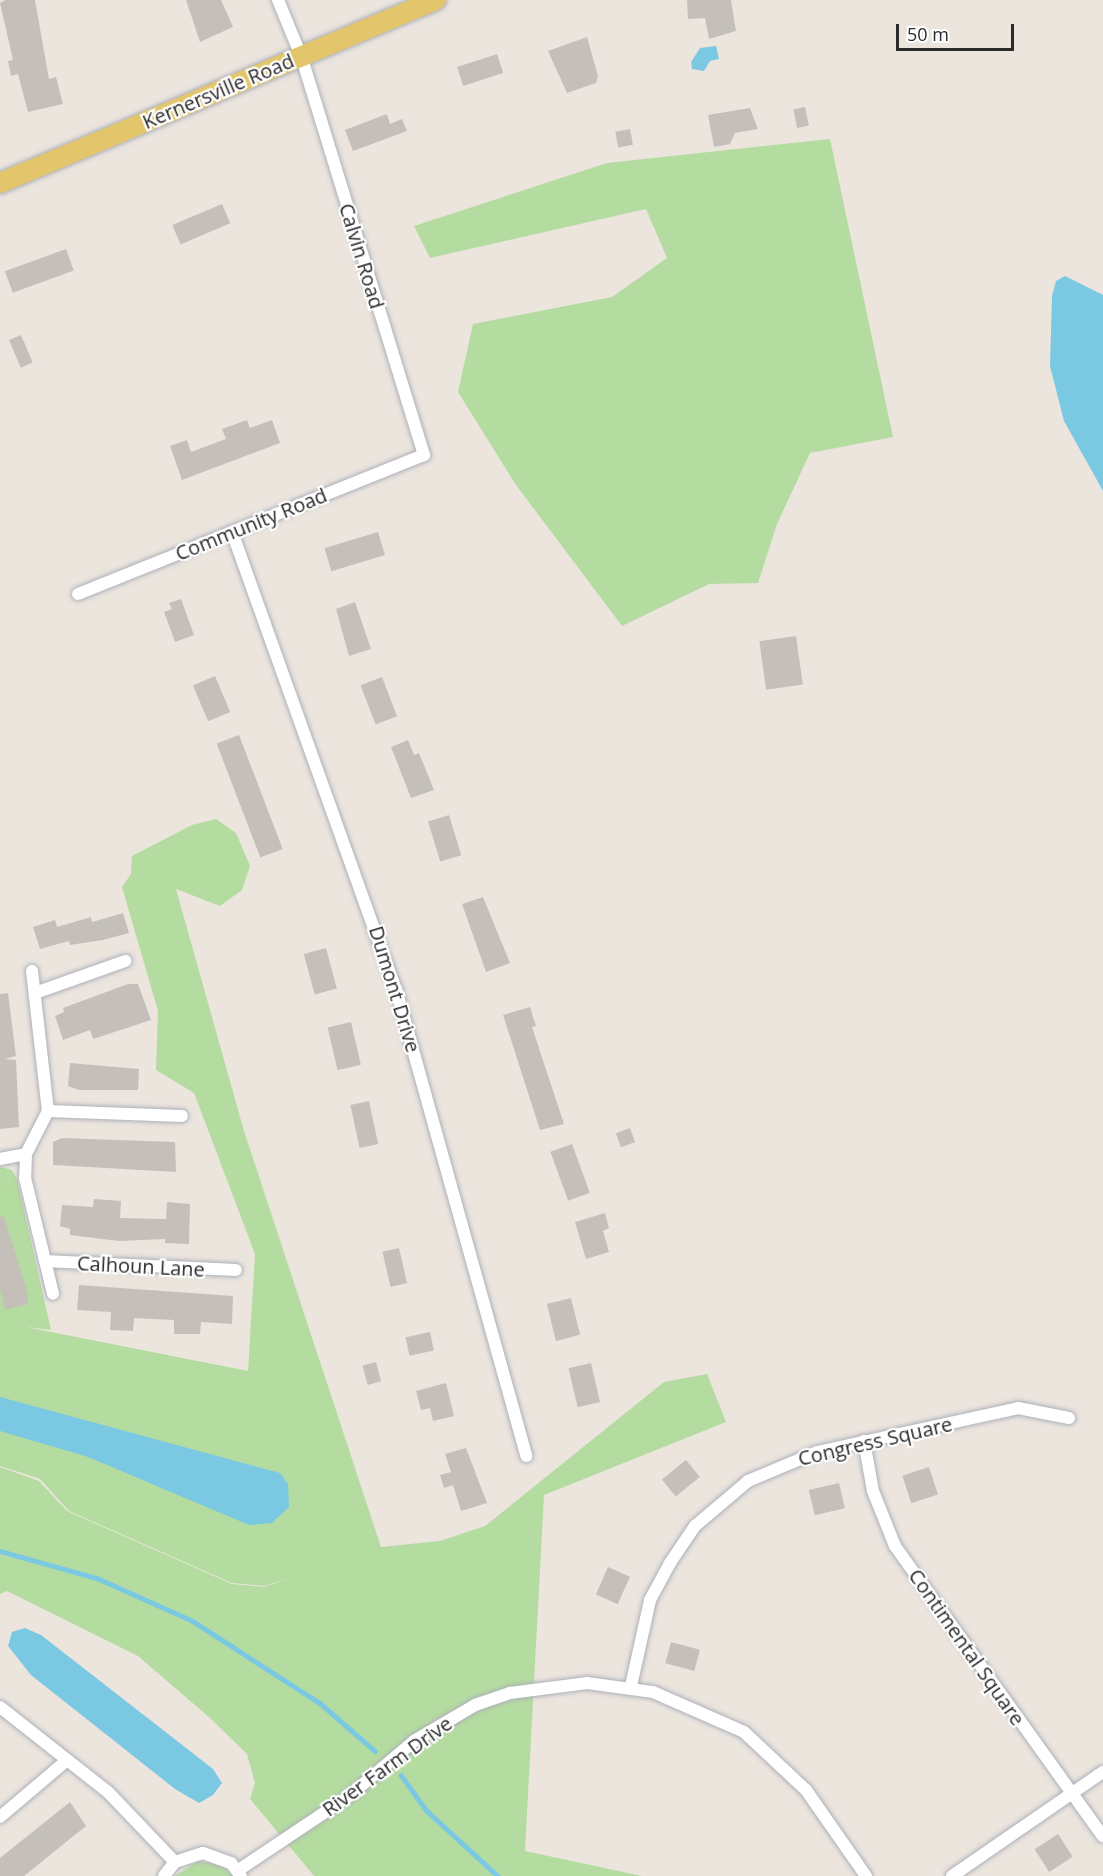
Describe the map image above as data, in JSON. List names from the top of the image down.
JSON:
{
  "streets": {
    "main road": ["Kernersville Road"],
    "street": [
      "Calvin Road",
      "Community Road",
      "Dumont Drive",
      "Calhoun Lane",
      "Congress Square",
      "Contimental Square",
      "River Farm Drive"
    ]
  },
  "crossings": [
    ["Kernersville Road", "Calvin Road"],
    ["Calvin Road", "Community Road"],
    ["Community Road", "Dumont Drive"],
    ["Congress Square", "Contimental Square"],
    ["Congress Square", "River Farm Drive"]
  ],
  "scale_bar": "50 m"
}
